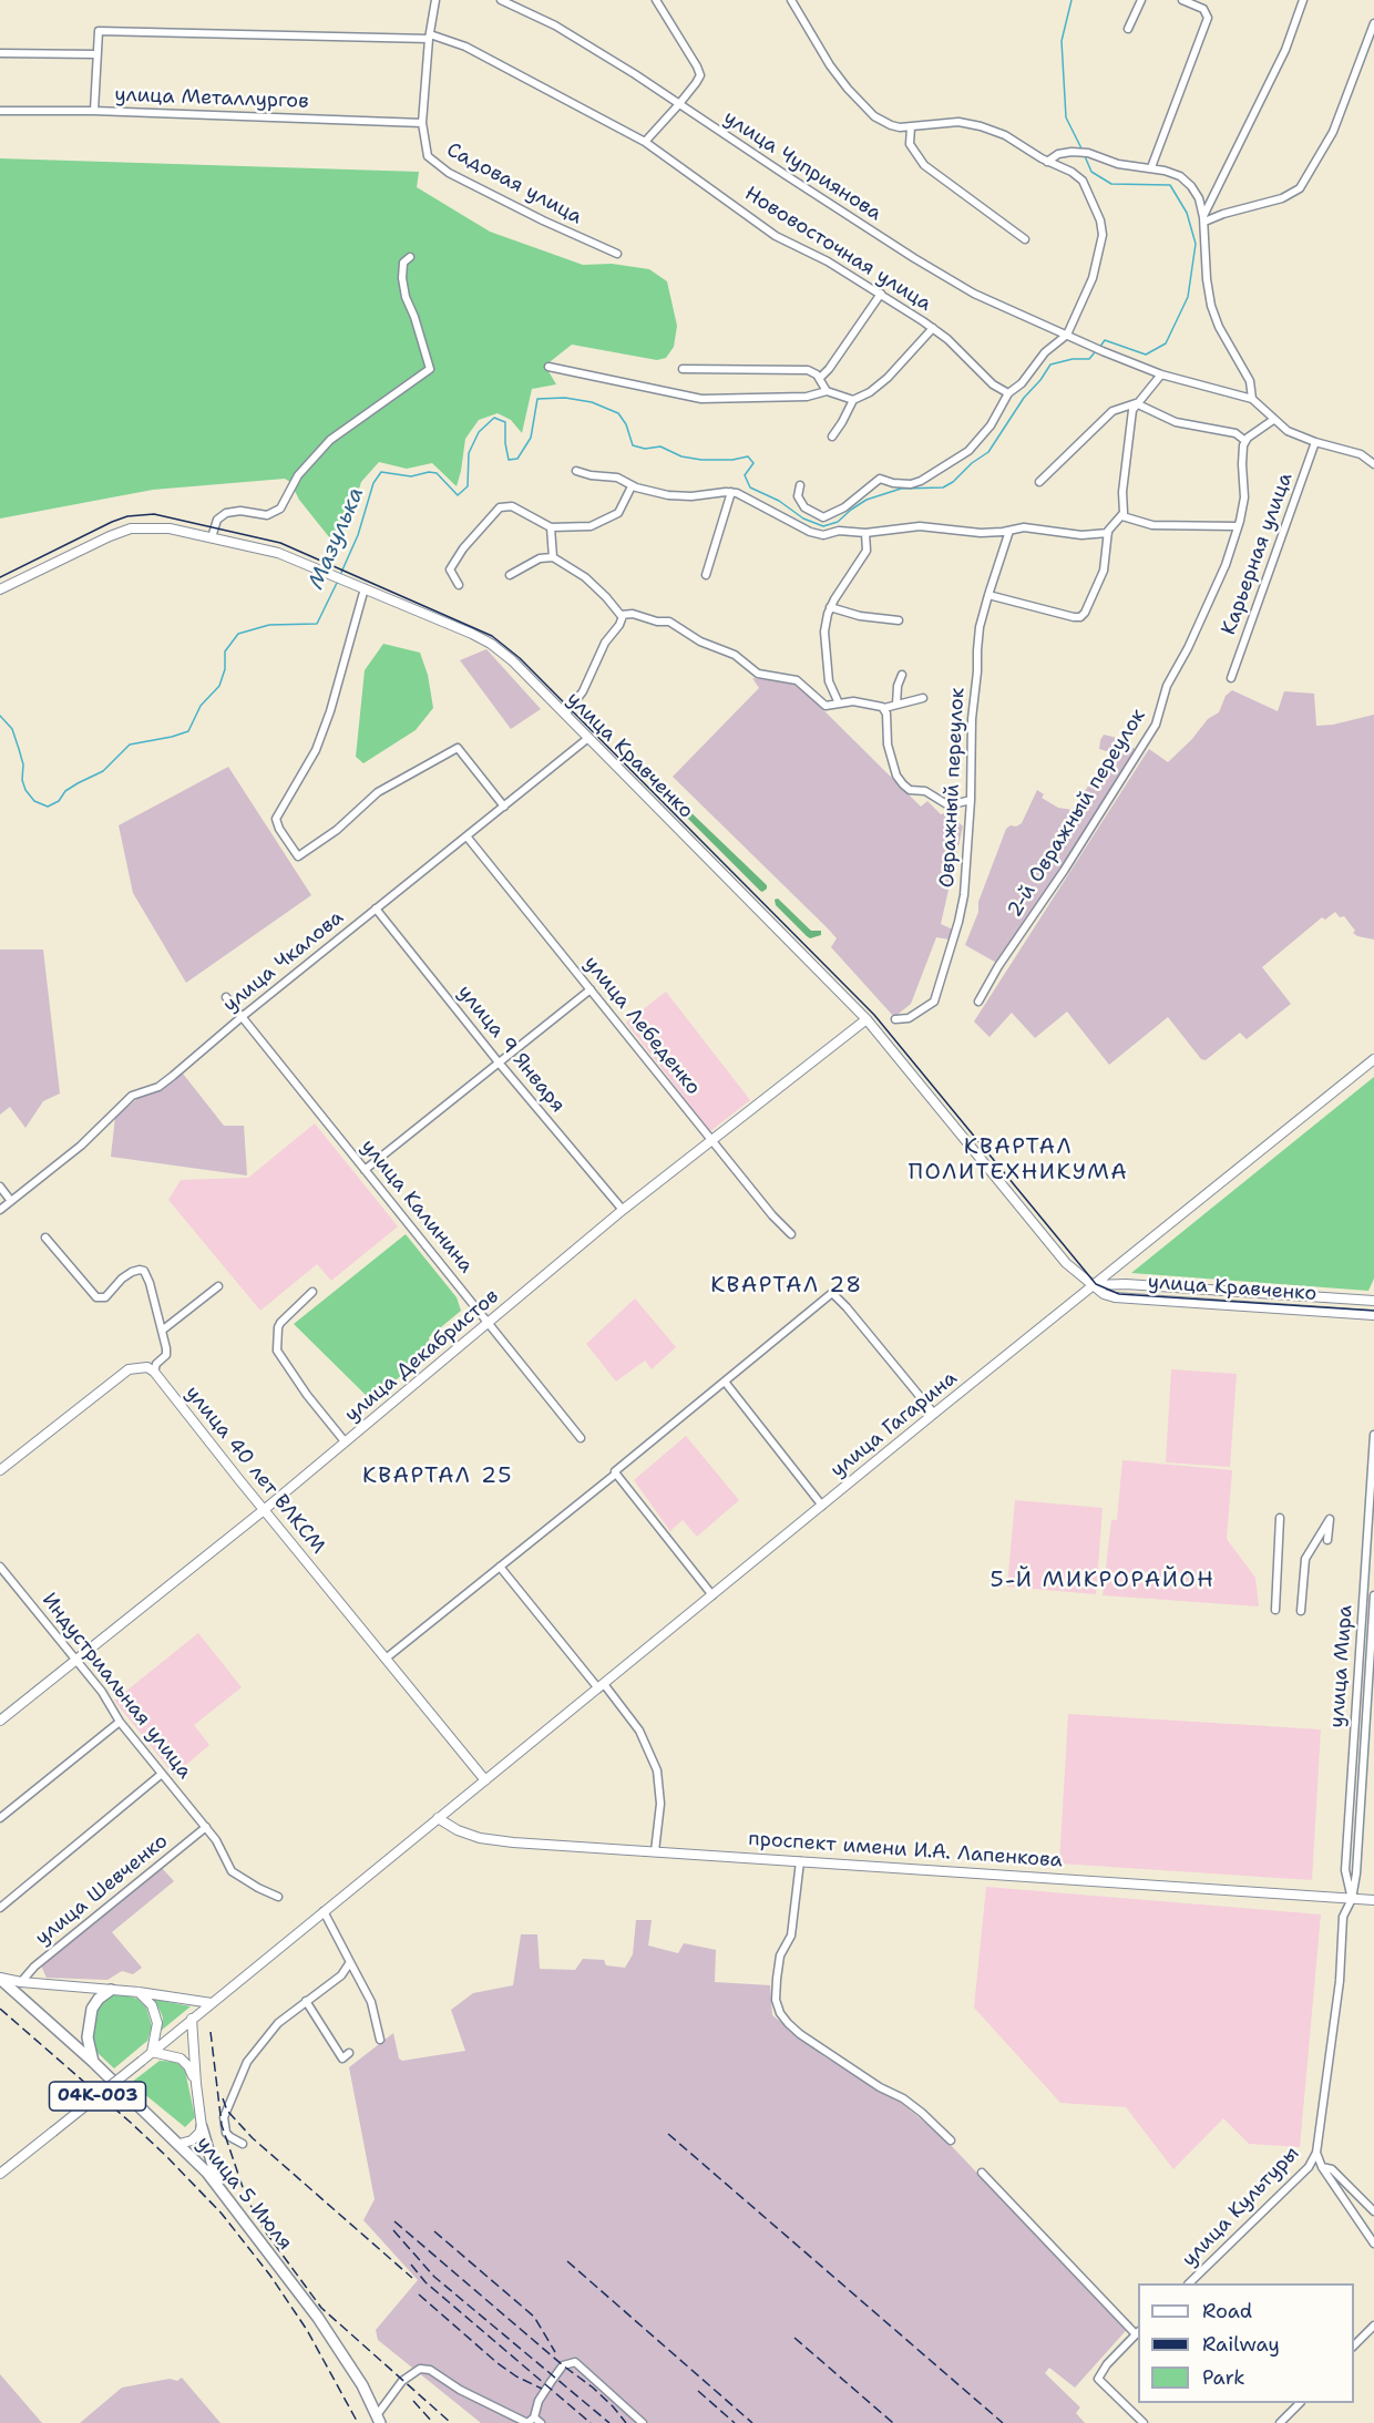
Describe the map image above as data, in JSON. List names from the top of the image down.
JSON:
{
  "streets": {
    "highway": ["улица 5 Июля"],
    "main road": [
      "улица Кравченко",
      "улица Декабристов",
      "улица Гагарина",
      "улица 40 лет ВЛКСМ",
      "проспект имени И.А. Лапенкова",
      "04К-003"
    ],
    "street": [
      "улица Металлургов",
      "улица Чуприянова",
      "Садовая улица",
      "Нововосточная улица",
      "Карьерная улица",
      "Овражный переулок",
      "2-й Овражный переулок",
      "улица Чкалова",
      "улица Лебеденко",
      "улица 9 Января",
      "улица Калинина",
      "улица Мира",
      "Индустриальная улица",
      "улица Шевченко",
      "улица Культуры"
    ]
  },
  "crossings": [
    ["улица Металлургов", "Садовая улица"],
    ["Садовая улица", "Нововосточная улица"],
    ["улица Кравченко", "улица Чкалова"],
    ["улица Кравченко", "улица Декабристов"],
    ["улица Кравченко", "улица Гагарина"],
    ["улица Чкалова", "улица Лебеденко"],
    ["улица Чкалова", "улица 9 Января"],
    ["улица Чкалова", "улица Калинина"],
    ["улица Лебеденко", "улица Декабристов"],
    ["улица 9 Января", "улица Декабристов"],
    ["улица Калинина", "улица Декабристов"],
    ["улица Декабристов", "улица 40 лет ВЛКСМ"],
    ["улица Декабристов", "Индустриальная улица"],
    ["улица Гагарина", "улица 40 лет ВЛКСМ"],
    ["улица Гагарина", "проспект имени И.А. Лапенкова"],
    ["улица Мира", "проспект имени И.А. Лапенкова"],
    ["улица Мира", "улица Культуры"],
    ["Индустриальная улица", "улица Шевченко"]
  ],
  "districts": [
    "КВАРТАЛ ПОЛИТЕХНИКУМА",
    "КВАРТАЛ 28",
    "КВАРТАЛ 25",
    "5-Й МИКРОРАЙОН"
  ],
  "water": ["Мазулька"],
  "legend": ["Road", "Railway", "Park"]
}
